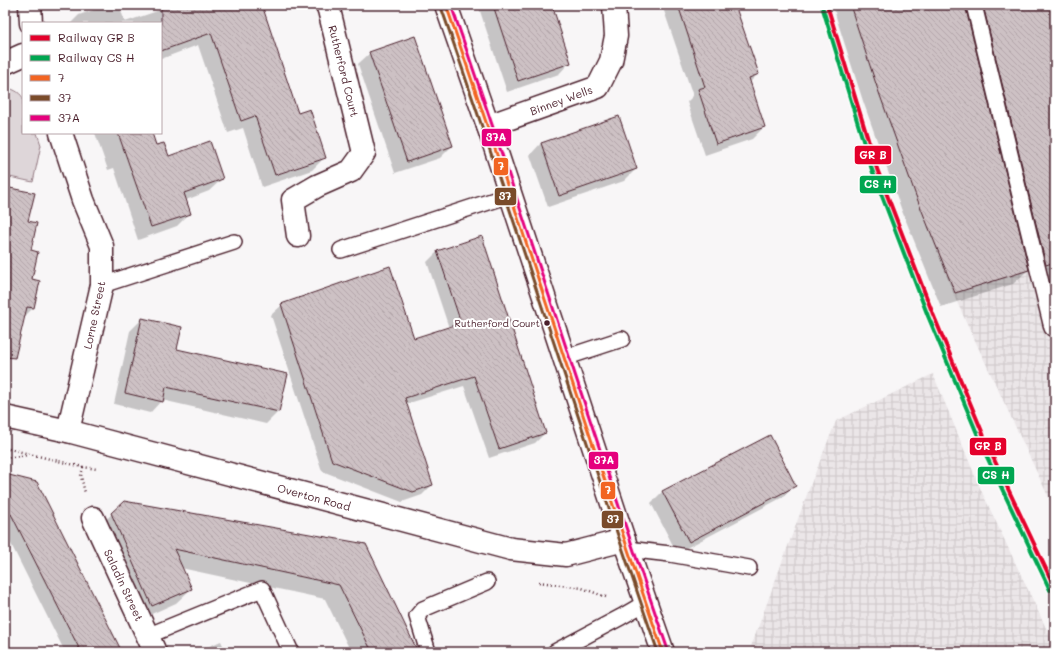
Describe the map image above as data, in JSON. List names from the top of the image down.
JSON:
{
  "streets": {
    "street": [
      "Rutherford Court",
      "Binney Wells",
      "Lorne Street",
      "Overton Road",
      "Saladin Street"
    ]
  },
  "crossings": [
    ["Lorne Street", "Overton Road"]
  ],
  "places": ["Rutherford Court"],
  "lines": ["transit line 7", "transit line 37A", "transit line 37"],
  "legend": [
    "Railway GR B",
    "Railway CS H",
    "7",
    "37",
    "37A"
  ]
}
